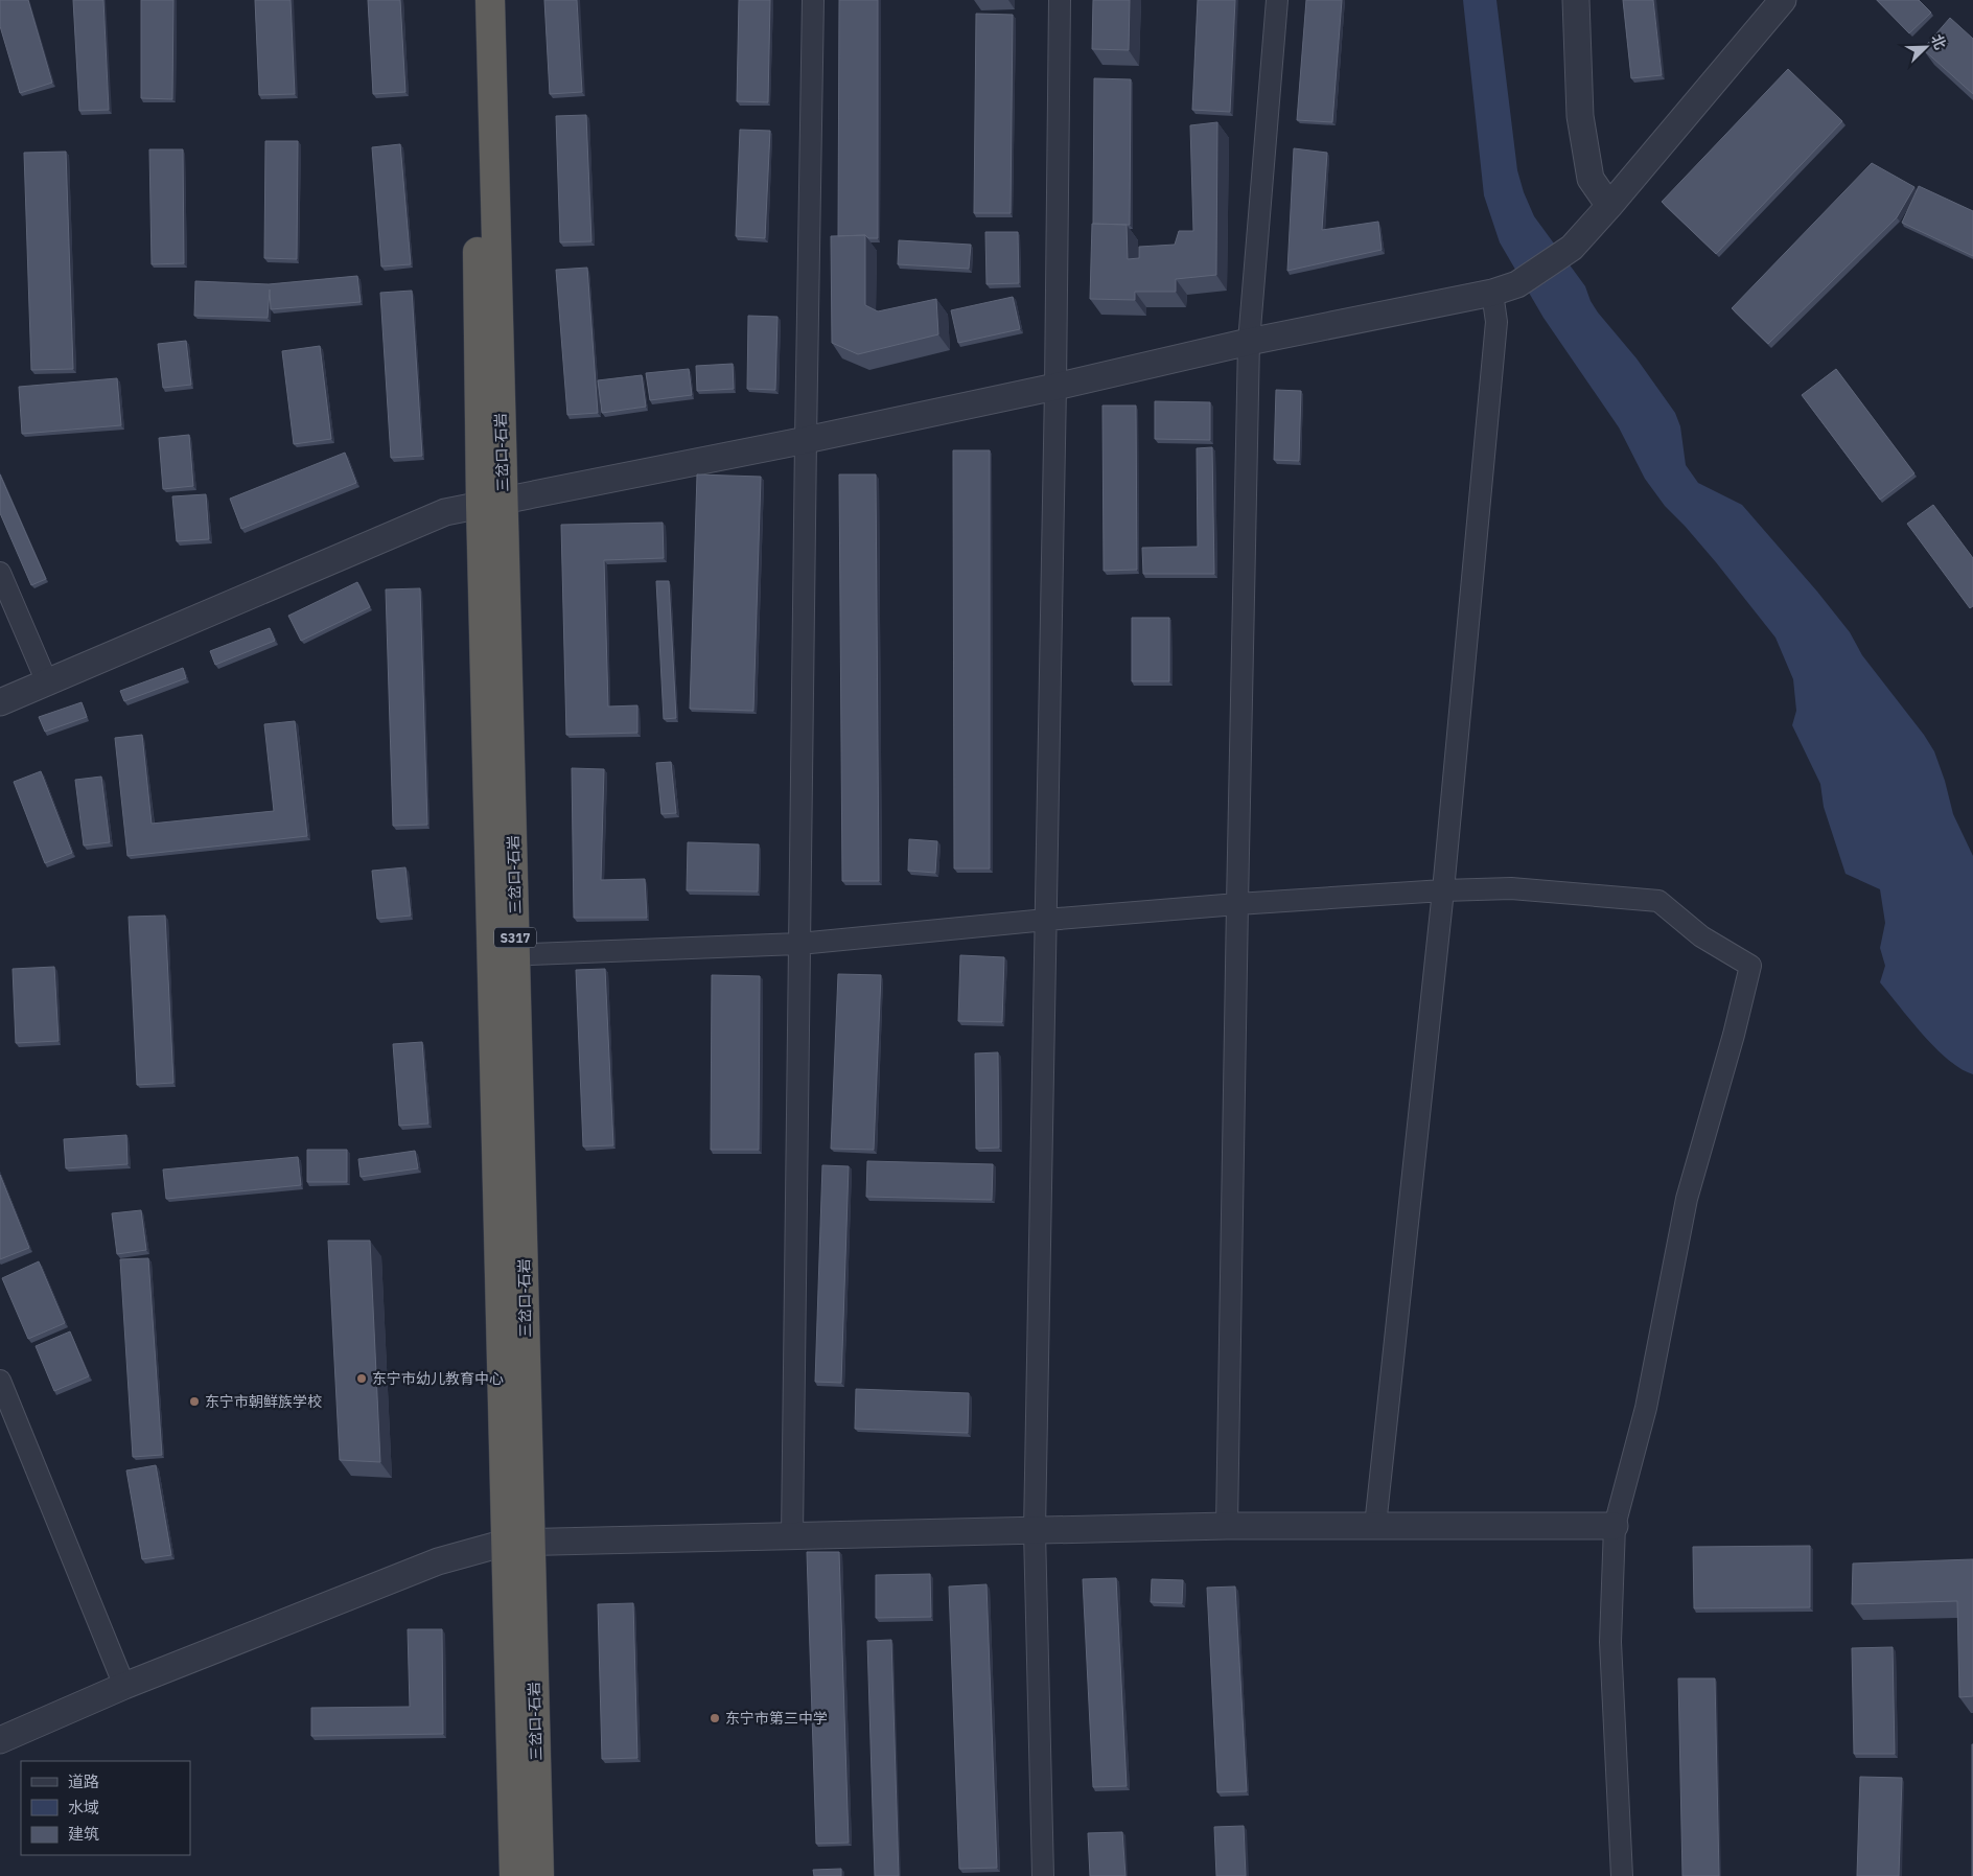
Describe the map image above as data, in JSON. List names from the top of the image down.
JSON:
{
  "streets": {
    "highway": ["三岔口-石岩", "S317"]
  },
  "places": ["东宁市幼儿教育中心", "东宁市朝鲜族学校", "东宁市第三中学"],
  "legend": ["道路", "水域", "建筑"],
  "north": "top right"
}
